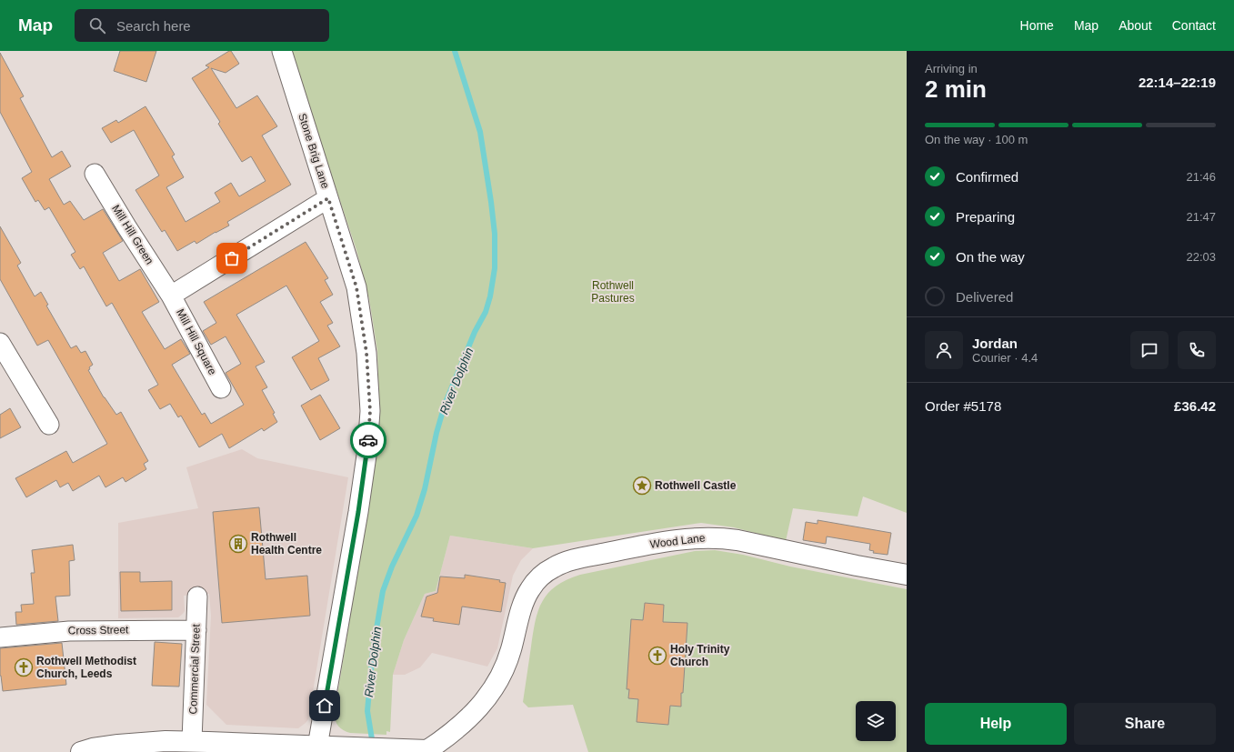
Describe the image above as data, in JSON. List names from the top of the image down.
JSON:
{
  "streets": {
    "street": [
      "Stone Brig Lane",
      "Mill Hill Green",
      "Mill Hill Square",
      "Wood Lane",
      "Cross Street",
      "Commercial Street"
    ]
  },
  "crossings": [
    ["Mill Hill Green", "Mill Hill Square"],
    ["Cross Street", "Commercial Street"]
  ],
  "water": ["River Dolphin"],
  "parks": ["Rothwell Pastures"],
  "places": {
    "place": ["Rothwell Castle"],
    "building": ["Rothwell Health Centre"],
    "church": ["Holy Trinity Church", "Rothwell Methodist Church, Leeds"]
  },
  "page": {
    "header": "Map",
    "search": "Search here",
    "nav": [
      "Home",
      "Map",
      "About",
      "Contact"
    ],
    "heading": ["2 min", "Arriving in", "22:14–22:19"],
    "panel": [
      "Jordan",
      "Courier · 4.4",
      "Order #5178",
      "£36.42"
    ],
    "bar": "On the way · 100 m",
    "list": [
      ["Confirmed", "21:46"],
      ["Preparing", "21:47"],
      ["On the way", "22:03"],
      "Delivered"
    ],
    "buttons": ["Help", "Share"]
  }
}
